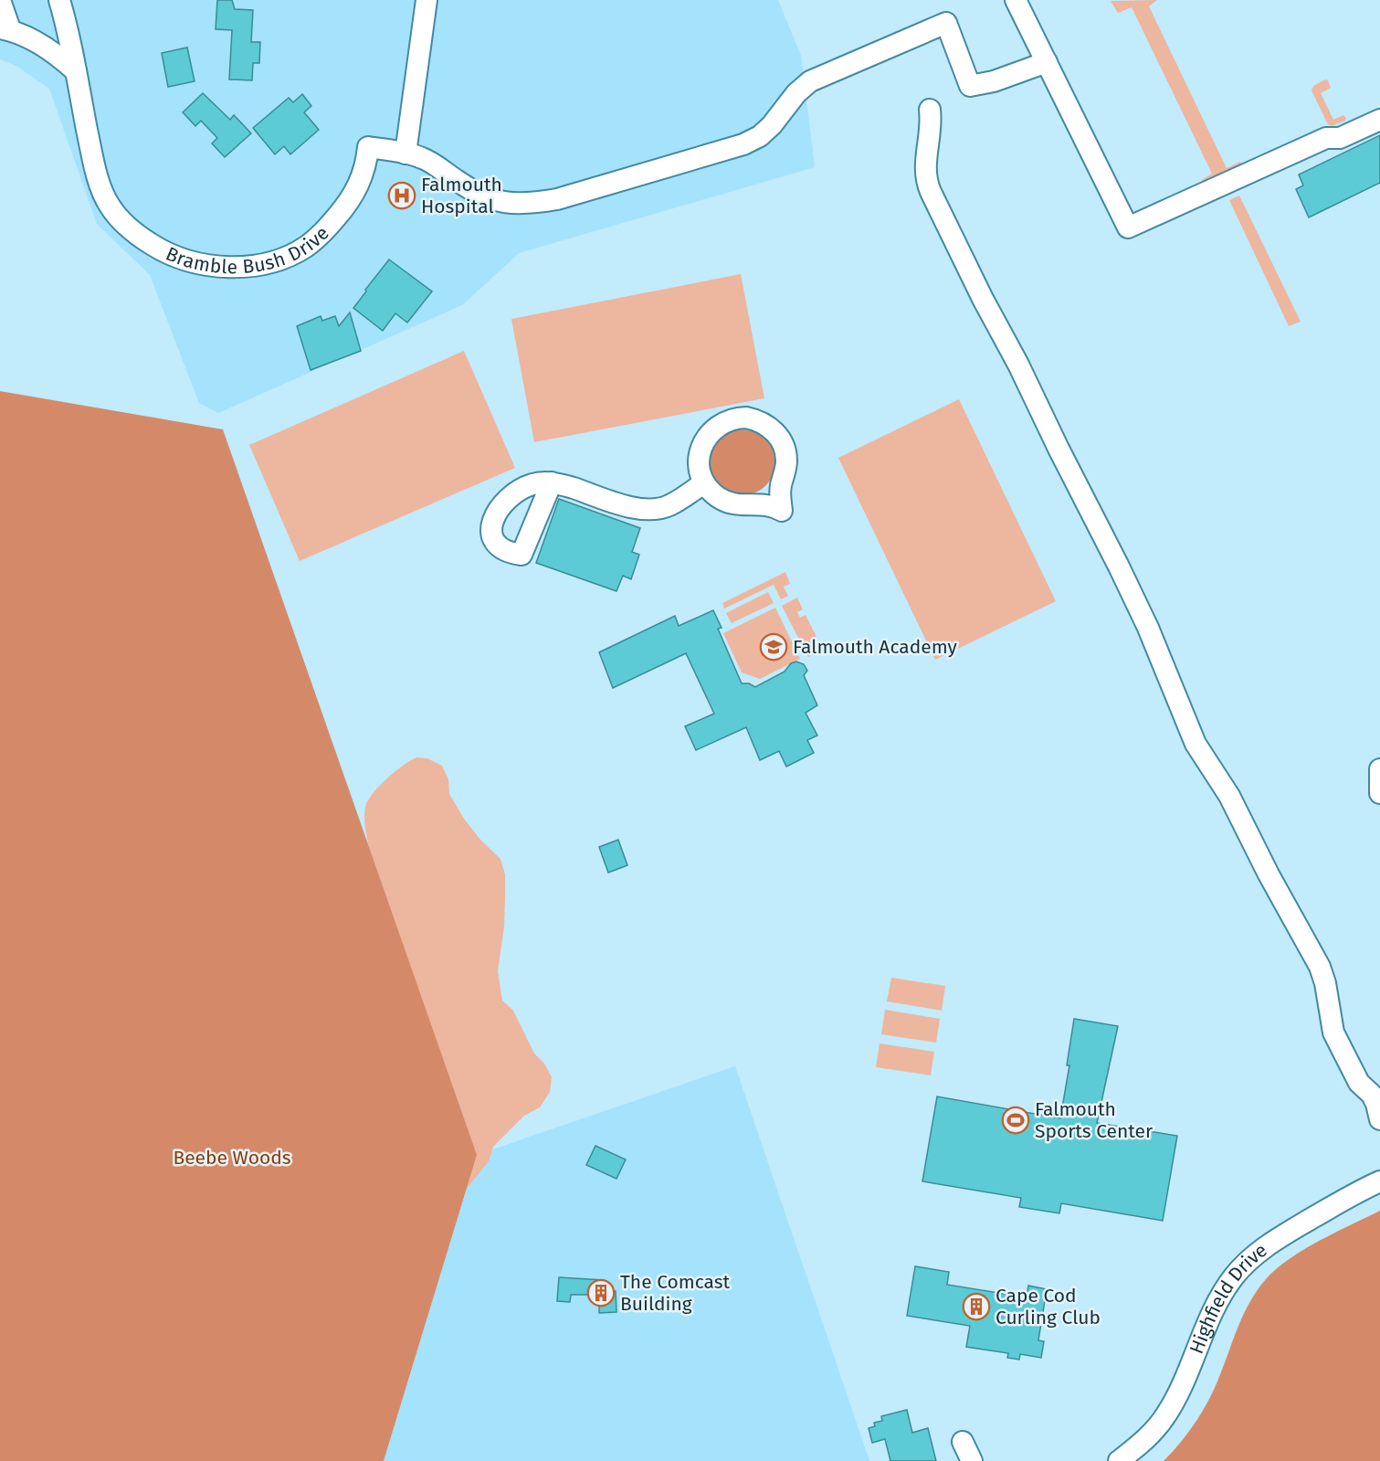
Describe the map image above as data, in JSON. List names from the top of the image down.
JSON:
{
  "streets": {
    "street": ["Bramble Bush Drive", "Highfield Drive"]
  },
  "parks": ["Beebe Woods"],
  "places": {
    "hospital": ["Falmouth Hospital"],
    "school or university": ["Falmouth Academy"],
    "sports": ["Falmouth Sports Center"],
    "building": ["The Comcast Building", "Cape Cod Curling Club"]
  }
}
